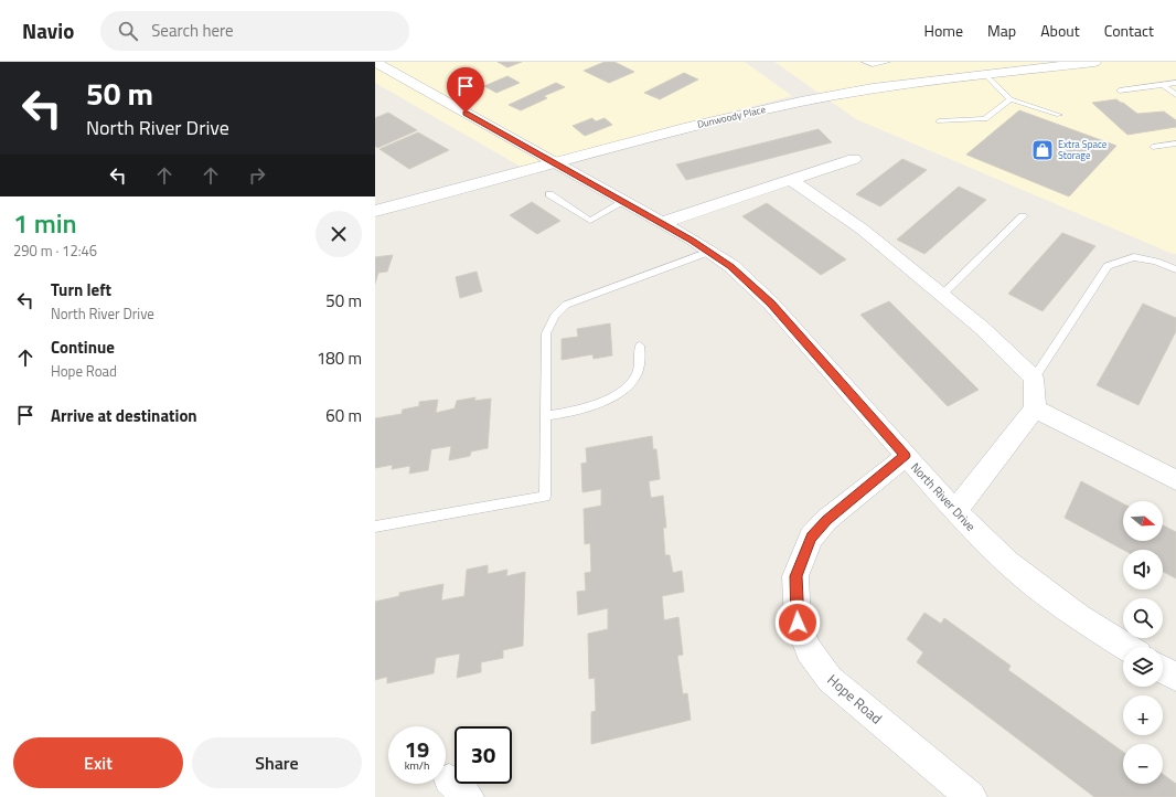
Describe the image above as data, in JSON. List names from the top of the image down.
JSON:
{
  "streets": {
    "street": ["Dunwoody Place", "North River Drive", "Hope Road"]
  },
  "crossings": [
    ["Dunwoody Place", "North River Drive"],
    ["North River Drive", "Hope Road"]
  ],
  "places": {
    "shop": ["Extra Space Storage"]
  },
  "north": "right",
  "page": {
    "header": "Navio",
    "search": "Search here",
    "nav": [
      "Home",
      "Map",
      "About",
      "Contact"
    ],
    "turn": ["50 m", "North River Drive"],
    "heading": ["1 min", "290 m · 12:46"],
    "list": [
      {
        "name": "Turn left",
        "note": "North River Drive",
        "value": "50 m"
      },
      {
        "name": "Continue",
        "note": "Hope Road",
        "value": "180 m"
      },
      {
        "name": "Arrive at destination",
        "value": "60 m"
      }
    ],
    "map_buttons": ["+", "−"],
    "speed": "19 km/h",
    "limit": "30",
    "buttons": ["Exit", "Share"]
  }
}
